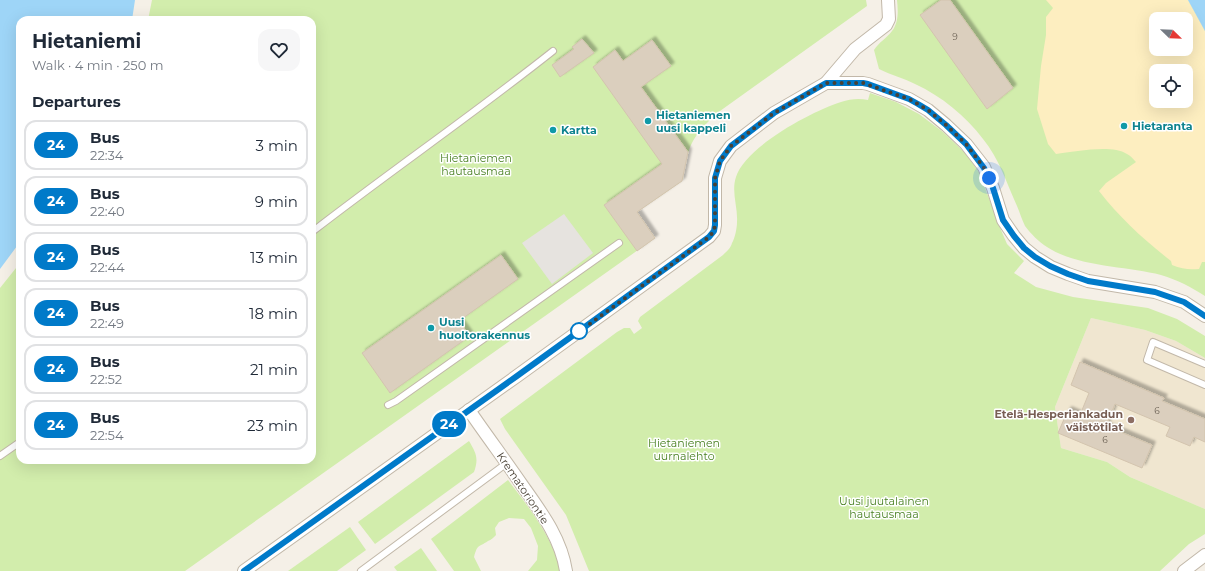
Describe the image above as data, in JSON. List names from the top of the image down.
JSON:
{
  "streets": {
    "street": ["Krematoriontie"]
  },
  "parks": ["Hietaniemen hautausmaa", "Hietaniemen uurnalehto", "Uusi juutalainen hautausmaa"],
  "places": [
    "Hietaniemen uusi kappeli",
    "Hietaranta",
    "Kartta",
    "Uusi huoltorakennus",
    "Etelä-Hesperiankadun väistötilat"
  ],
  "lines": ["bus line 24"],
  "house_numbers": ["9", "6", "6"],
  "north": "bottom right",
  "page": {
    "on_map": "24",
    "heading": [
      ["Hietaniemi", "Walk · 4 min · 250 m"],
      "Departures"
    ],
    "list": [
      {
        "mark": "24",
        "name": "Bus",
        "note": "22:34",
        "value": "3 min"
      },
      {
        "mark": "24",
        "name": "Bus",
        "note": "22:40",
        "value": "9 min"
      },
      {
        "mark": "24",
        "name": "Bus",
        "note": "22:44",
        "value": "13 min"
      },
      {
        "mark": "24",
        "name": "Bus",
        "note": "22:49",
        "value": "18 min"
      },
      {
        "mark": "24",
        "name": "Bus",
        "note": "22:52",
        "value": "21 min"
      },
      {
        "mark": "24",
        "name": "Bus",
        "note": "22:54",
        "value": "23 min"
      }
    ]
  }
}
